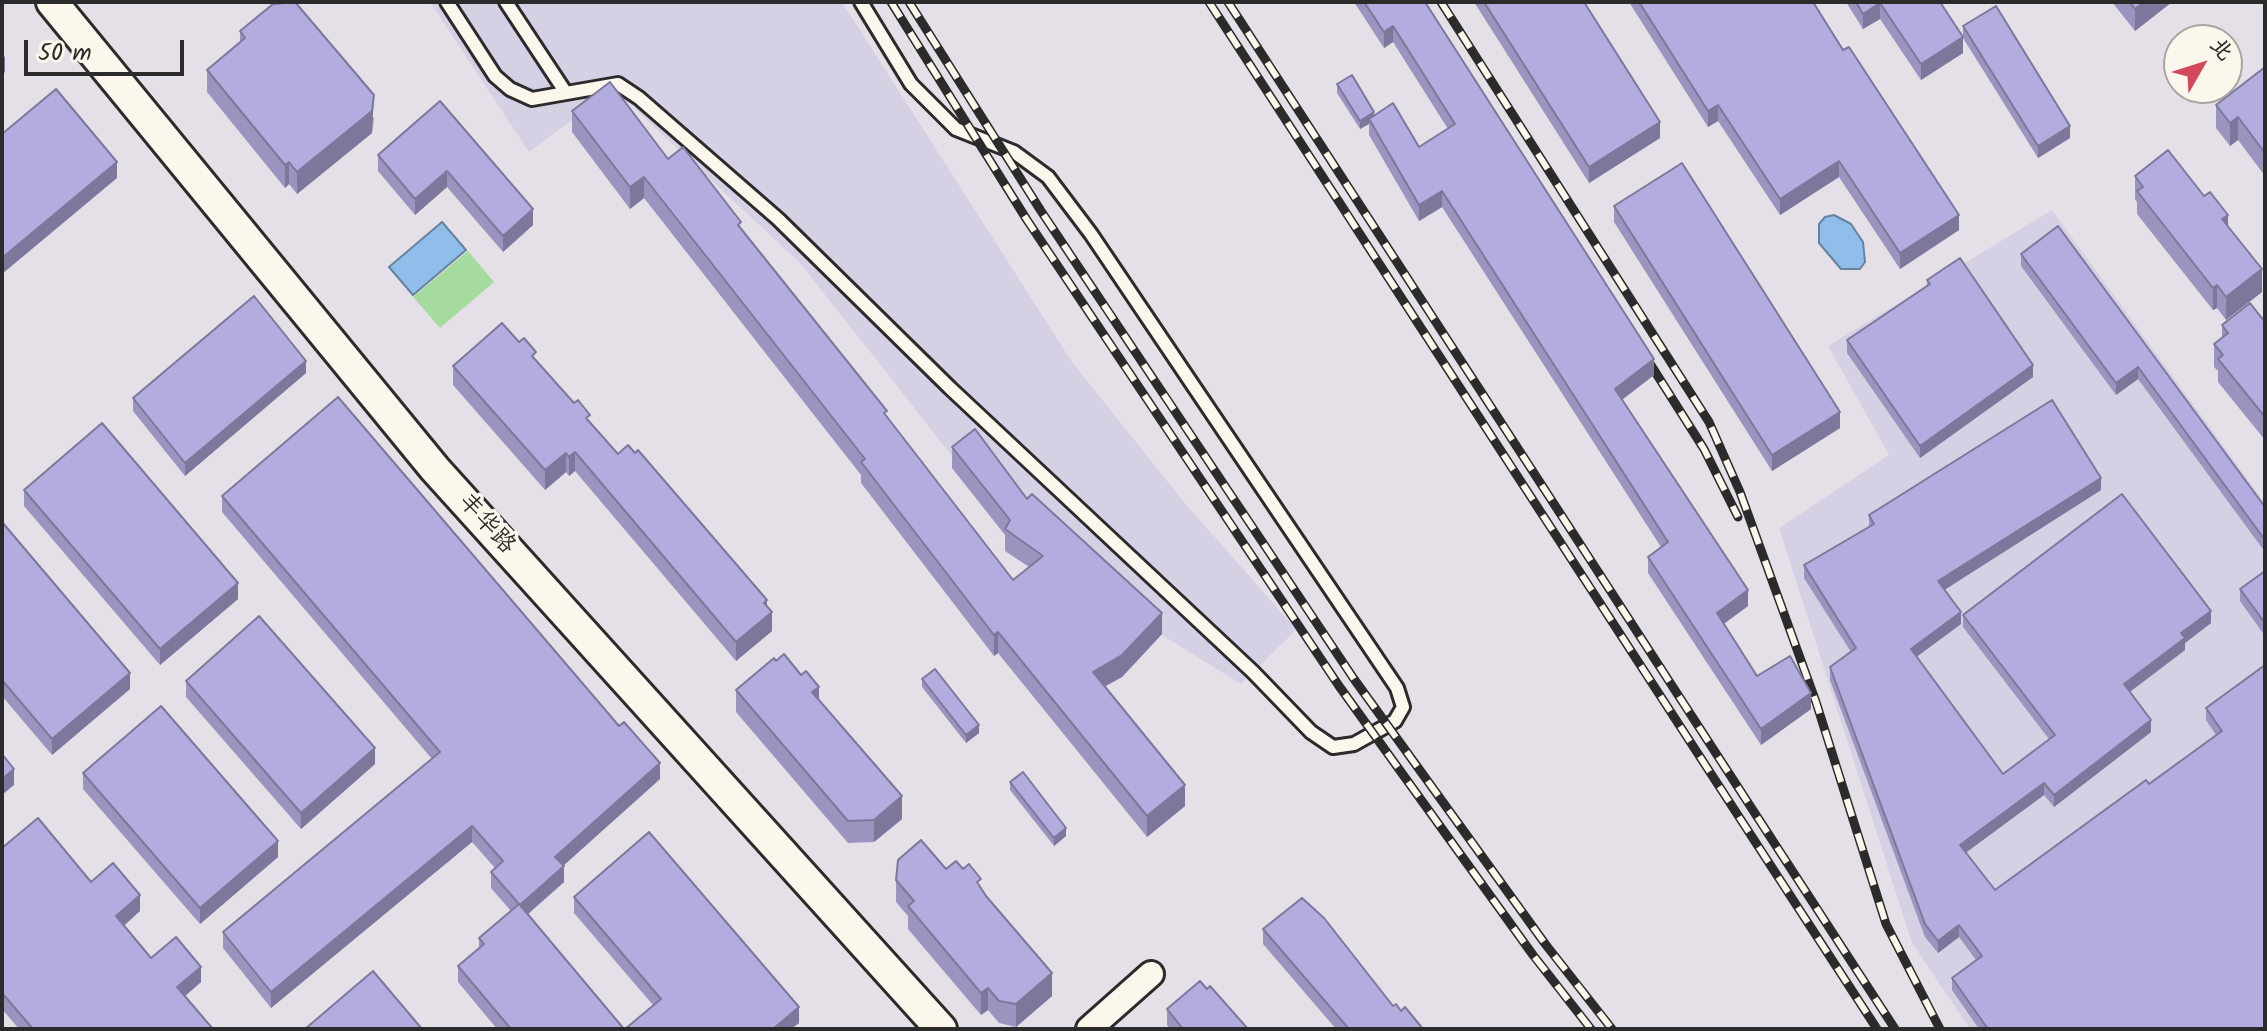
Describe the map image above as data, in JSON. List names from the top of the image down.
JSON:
{
  "streets": {
    "street": ["丰华路"]
  },
  "scale_bar": "50 m",
  "north": "top right"
}
